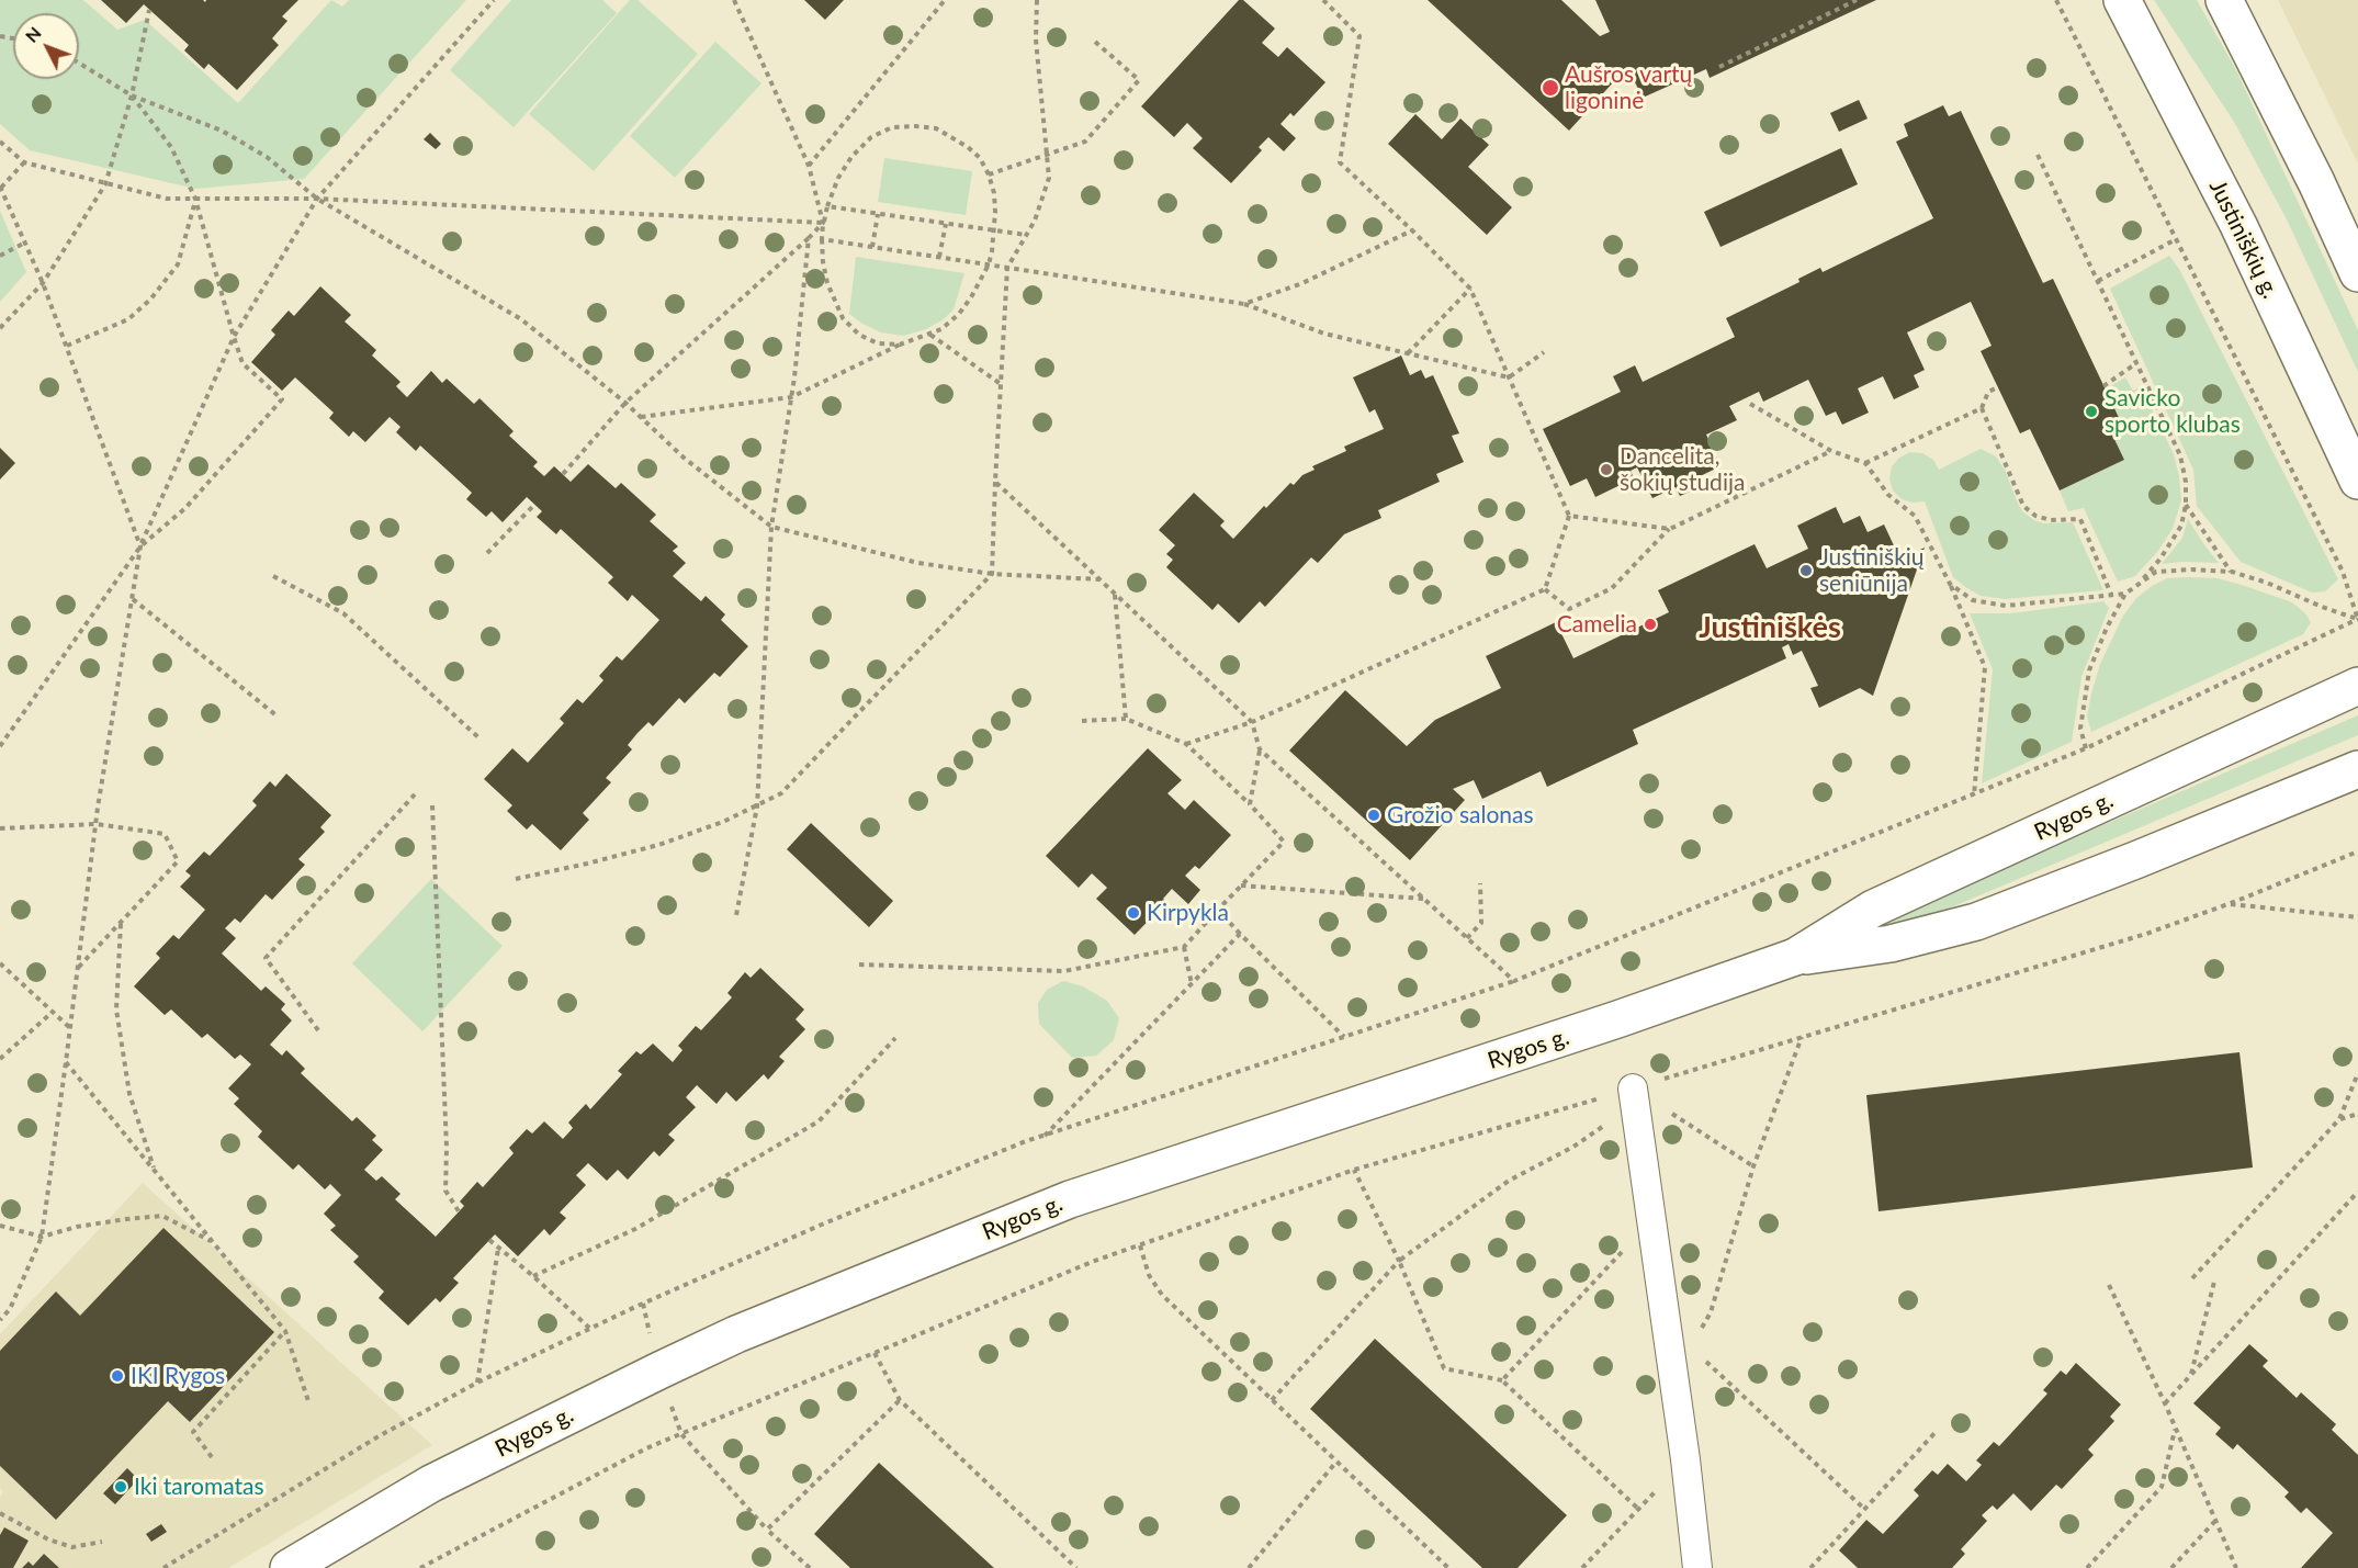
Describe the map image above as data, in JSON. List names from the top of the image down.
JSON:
{
  "streets": {
    "main road": ["Justiniškių g.", "Rygos g."]
  },
  "districts": ["Justiniškės"],
  "places": [
    "Aušros vartų ligoninė",
    "Savicko sporto klubas",
    "Dancelita, šokių studija",
    "Justiniškių seniūnija",
    "Camelia",
    "Grožio salonas",
    "Kirpykla",
    "IKI Rygos",
    "Iki taromatas"
  ],
  "north": "top left"
}
